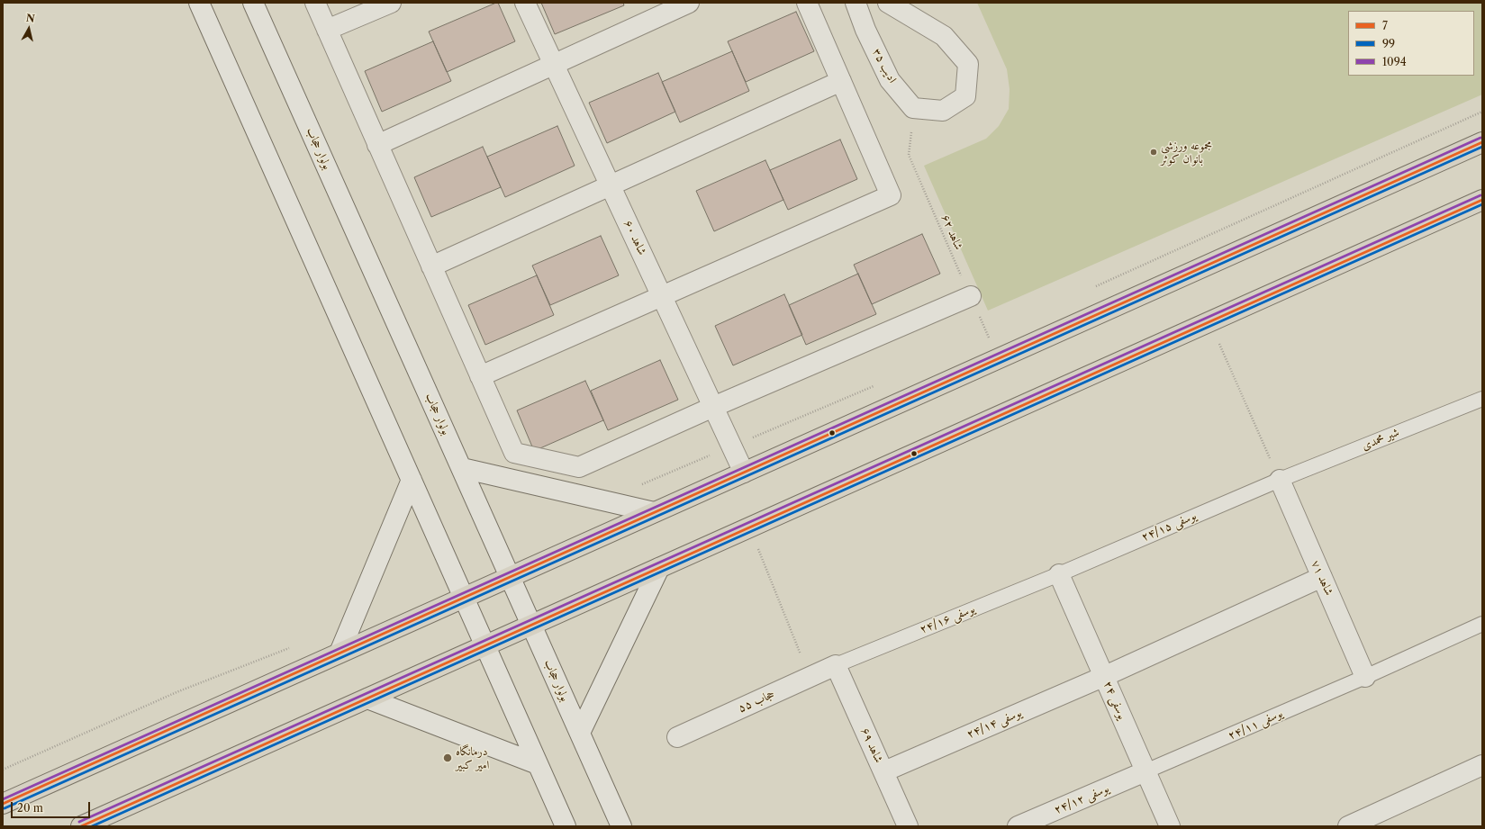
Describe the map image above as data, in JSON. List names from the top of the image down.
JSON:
{
  "streets": {
    "street": [
      "ادیب ۳۵",
      "بولوار حجاب",
      "شاهد ۶۰",
      "شاهد ۷۱",
      "یوسفی ۲۴",
      "حجاب ۵۵",
      "یوسفی ۲۴/۱۴",
      "شاهد ۶۹",
      "یوسفی ۲۴/۱۲"
    ],
    "lane": [
      "شیر محمدی",
      "یوسفی ۲۴/۱۵",
      "یوسفی ۲۴/۱۶",
      "یوسفی ۲۴/۱۱"
    ],
    "path": ["شاهد ۶۲"]
  },
  "crossings": [
    ["ادیب ۳۵", "شاهد ۶۲"],
    ["شیر محمدی", "یوسفی ۲۴/۱۵"],
    ["شیر محمدی", "شاهد ۷۱"],
    ["یوسفی ۲۴/۱۵", "شاهد ۷۱"],
    ["یوسفی ۲۴/۱۵", "یوسفی ۲۴/۱۶"],
    ["یوسفی ۲۴/۱۵", "یوسفی ۲۴"],
    ["شاهد ۷۱", "یوسفی ۲۴/۱۴"],
    ["شاهد ۷۱", "یوسفی ۲۴/۱۱"],
    ["یوسفی ۲۴/۱۶", "یوسفی ۲۴"],
    ["یوسفی ۲۴/۱۶", "حجاب ۵۵"],
    ["یوسفی ۲۴/۱۶", "شاهد ۶۹"],
    ["یوسفی ۲۴", "یوسفی ۲۴/۱۴"],
    ["یوسفی ۲۴", "یوسفی ۲۴/۱۱"],
    ["یوسفی ۲۴", "یوسفی ۲۴/۱۲"],
    ["حجاب ۵۵", "شاهد ۶۹"],
    ["یوسفی ۲۴/۱۴", "شاهد ۶۹"],
    ["یوسفی ۲۴/۱۱", "یوسفی ۲۴/۱۲"]
  ],
  "places": ["مجموعه ورزشی بانوان کوثر", "درمانگاه امیر کبیر"],
  "lines": ["transit line 1094", "transit line 7", "transit line 99"],
  "legend": ["7", "99", "1094"],
  "scale_bar": "20 m",
  "north": "top"
}
